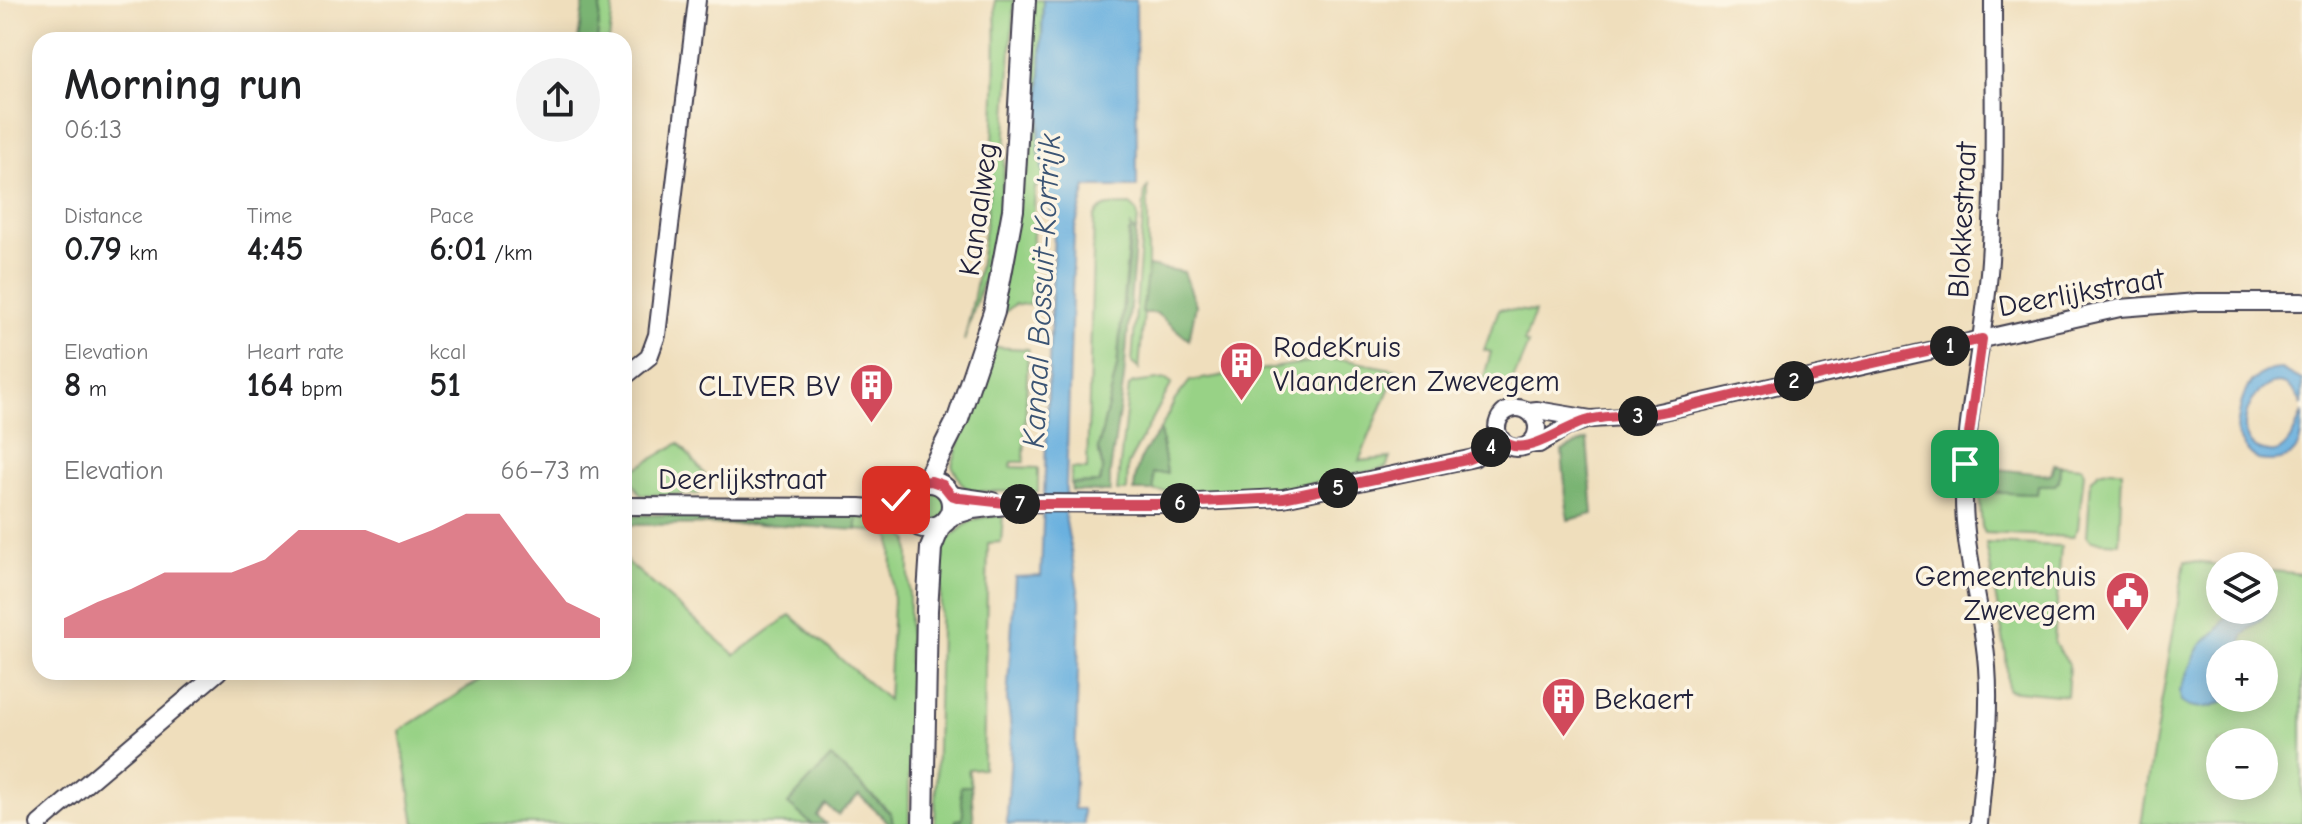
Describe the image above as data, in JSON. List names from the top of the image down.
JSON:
{
  "streets": {
    "main road": ["Kanaalweg"],
    "street": ["Blokkestraat", "Deerlijkstraat"]
  },
  "crossings": [
    ["Kanaalweg", "Deerlijkstraat"],
    ["Blokkestraat", "Deerlijkstraat"]
  ],
  "water": ["Kanaal Bossuit-Kortrijk"],
  "places": {
    "building": ["RodeKruis Vlaanderen Zwevegem", "CLIVER BV", "Bekaert"],
    "public building": ["Gemeentehuis Zwevegem"]
  },
  "page": {
    "heading": ["Morning run", "06:13"],
    "stats": [
      ["Distance", "0.79 km"],
      ["Time", "4:45"],
      ["Pace", "6:01 /km"],
      ["Elevation", "8 m"],
      ["Heart rate", "164 bpm"],
      ["kcal", "51"]
    ],
    "pins": [
      "1",
      "2",
      "3",
      "4",
      "5",
      "6",
      "7"
    ],
    "chart": ["Elevation", "66–73 m"],
    "map_buttons": ["+", "−"]
  }
}
